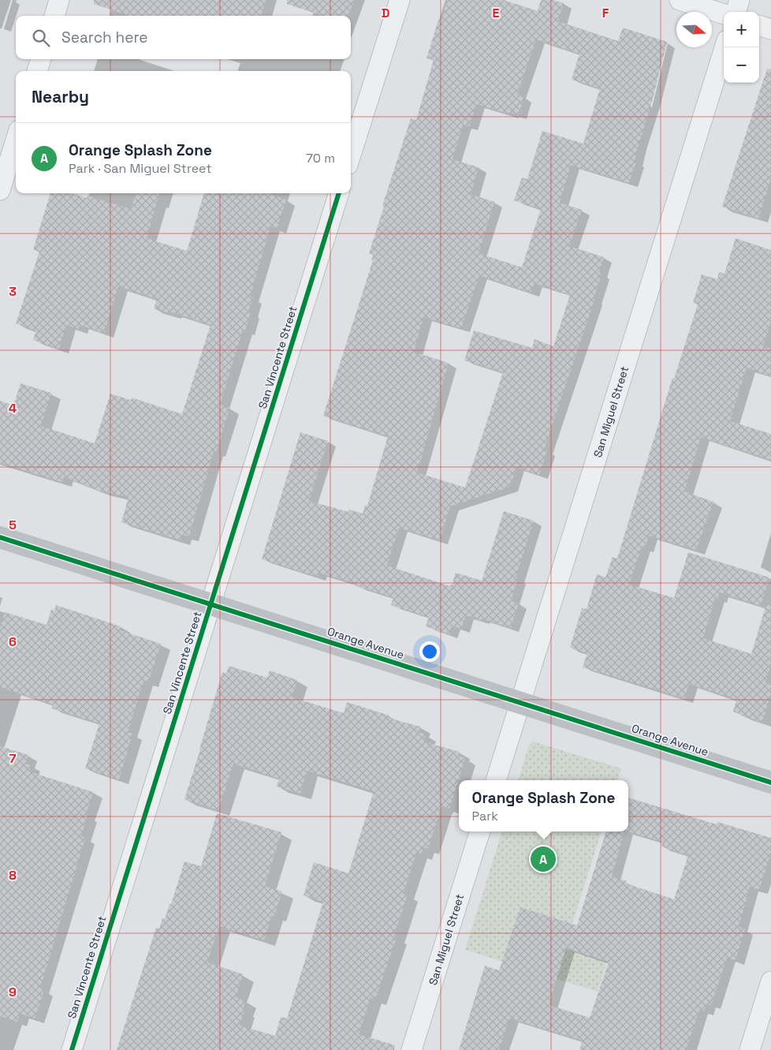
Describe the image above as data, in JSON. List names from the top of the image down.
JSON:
{
  "streets": {
    "street": ["San Vincente Street", "San Miguel Street", "Orange Avenue"]
  },
  "crossings": [
    ["San Vincente Street", "Orange Avenue"],
    ["San Miguel Street", "Orange Avenue"]
  ],
  "north": "right",
  "page": {
    "map_buttons": ["+", "−"],
    "search": "Search here",
    "heading": "Nearby",
    "list": [
      {
        "mark": "A",
        "name": "Orange Splash Zone",
        "note": "Park · San Miguel Street",
        "value": "70 m"
      }
    ],
    "popup": ["Orange Splash Zone", "Park"],
    "pins": "A"
  },
  "grid": {
    "columns": ["D", "E", "F"],
    "rows": [
      "3",
      "4",
      "5",
      "6",
      "7",
      "8",
      "9"
    ]
  }
}
